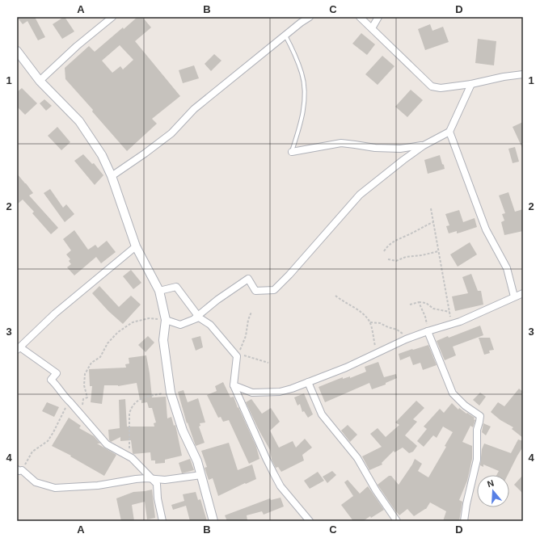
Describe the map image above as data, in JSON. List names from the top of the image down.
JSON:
{
  "north": "top",
  "grid": {
    "columns": [
      "A",
      "B",
      "C",
      "D"
    ],
    "rows": [
      "1",
      "2",
      "3",
      "4"
    ]
  }
}
